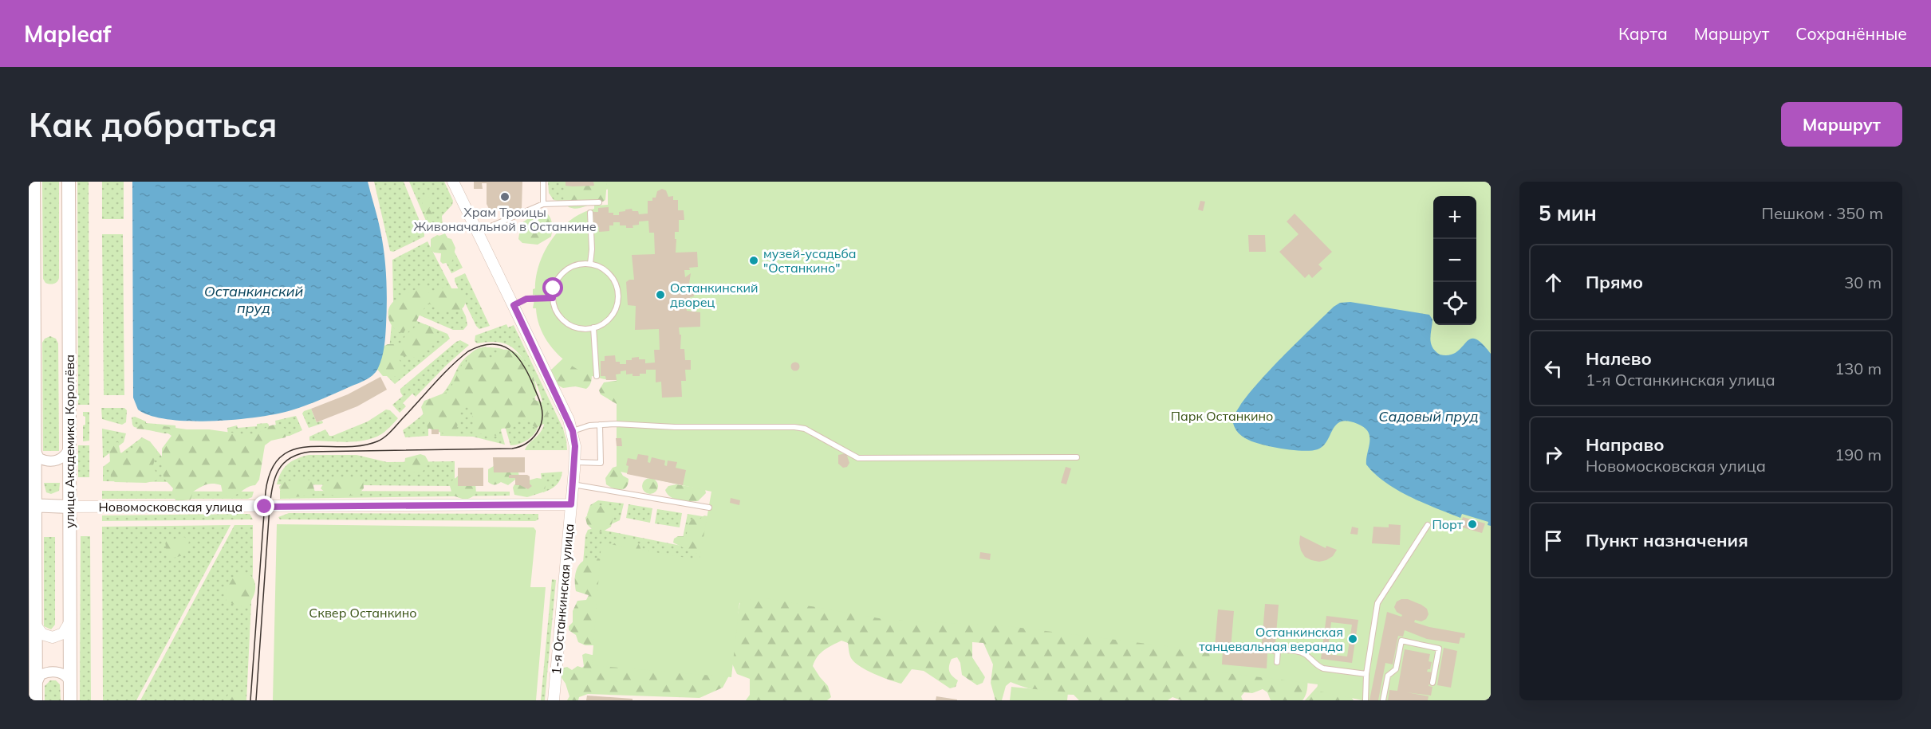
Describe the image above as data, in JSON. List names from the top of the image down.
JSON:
{
  "streets": {
    "main road": ["улица Академика Королёва", "Новомосковская улица"],
    "street": ["1-я Останкинская улица"]
  },
  "crossings": [
    ["улица Академика Королёва", "Новомосковская улица"],
    ["Новомосковская улица", "1-я Останкинская улица"]
  ],
  "water": ["Останкинский пруд", "Садовый пруд"],
  "parks": ["Парк Останкино", "Сквер Останкино"],
  "places": [
    "Храм Троицы Живоначальной в Останкине",
    "музей-усадьба \"Останкино\"",
    "Останкинский дворец",
    "Порт",
    "Останкинская танцевальная веранда"
  ],
  "page": {
    "header": "Mapleaf",
    "nav": ["Карта", "Маршрут", "Сохранённые"],
    "buttons": "Маршрут",
    "title": "Как добраться",
    "heading": ["5 мин", "Пешком · 350 m"],
    "map_buttons": ["+", "−"],
    "list": [
      ["Прямо", "30 m"],
      ["Налево", "1-я Останкинская улица", "130 m"],
      ["Направо", "Новомосковская улица", "190 m"],
      "Пункт назначения"
    ]
  }
}
